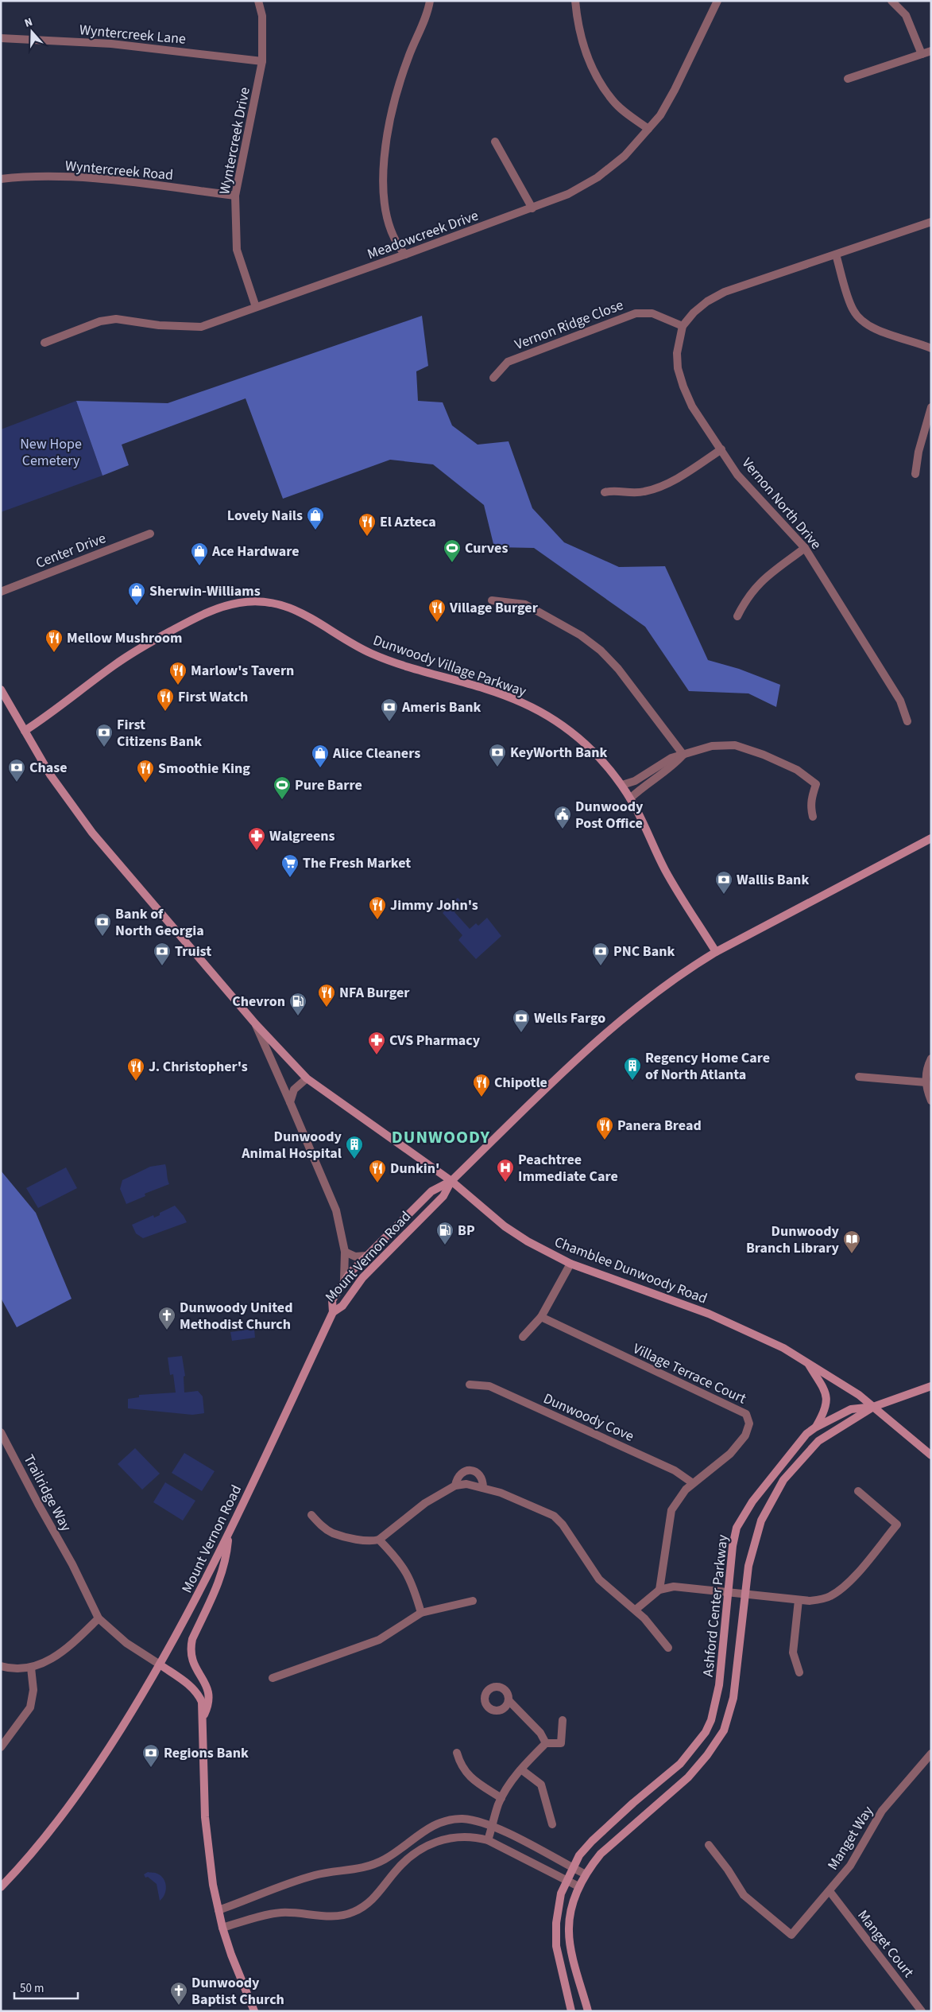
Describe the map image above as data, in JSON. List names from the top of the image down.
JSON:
{
  "streets": {
    "street": [
      "Wyntercreek Lane",
      "Wyntercreek Drive",
      "Wyntercreek Road",
      "Meadowcreek Drive",
      "Vernon Ridge Close",
      "Vernon North Drive",
      "Center Drive",
      "Dunwoody Village Parkway",
      "Mount Vernon Road",
      "Chamblee Dunwoody Road",
      "Village Terrace Court",
      "Dunwoody Cove",
      "Trailridge Way",
      "Ashford Center Parkway",
      "Manget Way",
      "Manget Court"
    ]
  },
  "crossings": [
    ["Wyntercreek Lane", "Wyntercreek Drive"],
    ["Wyntercreek Drive", "Wyntercreek Road"],
    ["Wyntercreek Drive", "Meadowcreek Drive"],
    ["Vernon Ridge Close", "Vernon North Drive"],
    ["Dunwoody Village Parkway", "Mount Vernon Road"],
    ["Dunwoody Village Parkway", "Chamblee Dunwoody Road"],
    ["Mount Vernon Road", "Chamblee Dunwoody Road"],
    ["Chamblee Dunwoody Road", "Ashford Center Parkway"],
    ["Village Terrace Court", "Dunwoody Cove"],
    ["Manget Way", "Manget Court"]
  ],
  "districts": ["DUNWOODY"],
  "parks": ["New Hope Cemetery"],
  "places": {
    "shop": [
      "Lovely Nails",
      "Ace Hardware",
      "Sherwin-Williams",
      "Alice Cleaners"
    ],
    "restaurant": [
      "El Azteca",
      "Village Burger",
      "Mellow Mushroom",
      "Marlow's Tavern",
      "First Watch",
      "Smoothie King",
      "Jimmy John's",
      "NFA Burger",
      "J. Christopher's",
      "Chipotle",
      "Panera Bread",
      "Dunkin'"
    ],
    "sports": ["Curves", "Pure Barre"],
    "bank": [
      "Ameris Bank",
      "First Citizens Bank",
      "KeyWorth Bank",
      "Chase",
      "Wallis Bank",
      "Bank of North Georgia",
      "Truist",
      "PNC Bank",
      "Wells Fargo",
      "Regions Bank"
    ],
    "public building": ["Dunwoody Post Office"],
    "pharmacy": ["Walgreens", "CVS Pharmacy"],
    "supermarket": ["The Fresh Market"],
    "fuel station": ["Chevron", "BP"],
    "building": ["Regency Home Care of North Atlanta", "Dunwoody Animal Hospital"],
    "hospital": ["Peachtree Immediate Care"],
    "library": ["Dunwoody Branch Library"],
    "church": ["Dunwoody United Methodist Church", "Dunwoody Baptist Church"]
  },
  "scale_bar": "50 m",
  "north": "top"
}
